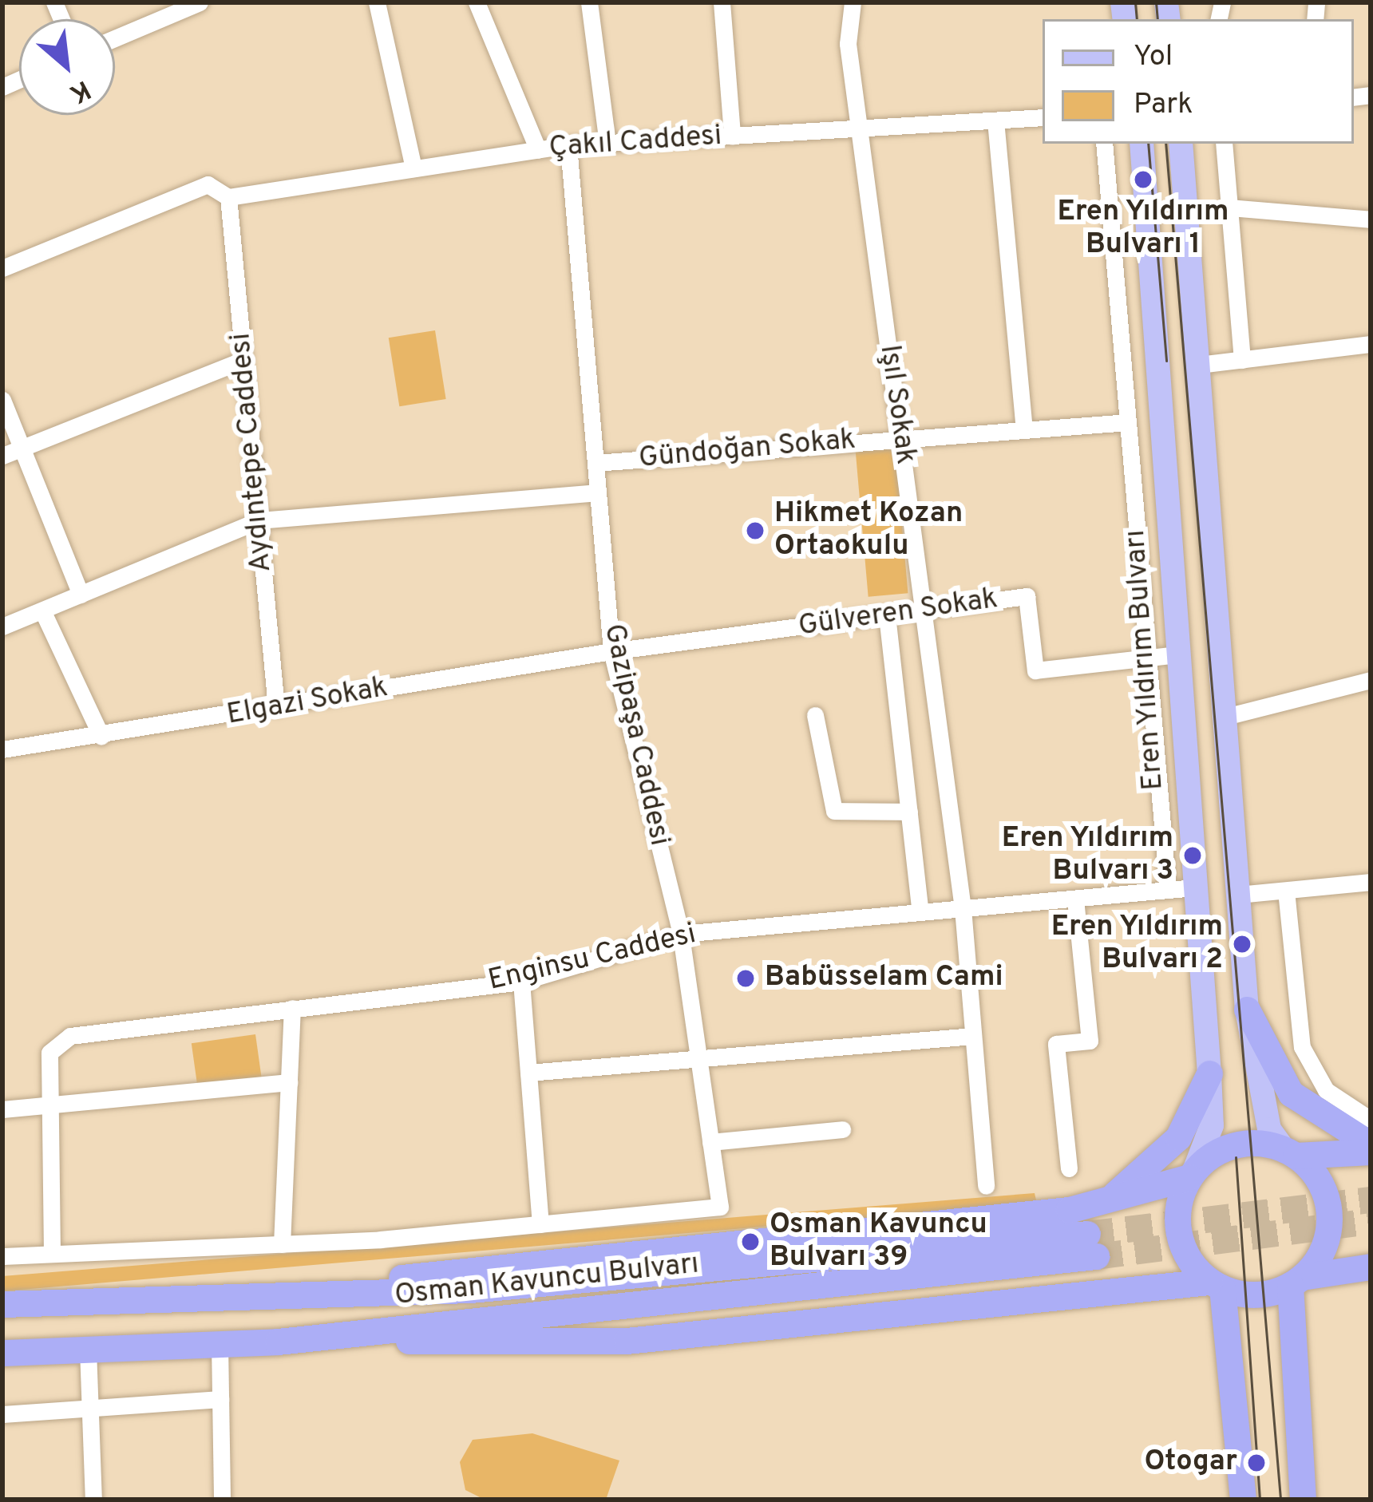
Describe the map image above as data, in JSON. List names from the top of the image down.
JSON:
{
  "streets": {
    "highway": ["Osman Kavuncu Bulvarı"],
    "main road": ["Eren Yıldırım Bulvarı"],
    "street": [
      "Çakıl Caddesi",
      "Işıl Sokak",
      "Gündoğan Sokak",
      "Aydıntepe Caddesi",
      "Gülveren Sokak",
      "Elgazi Sokak",
      "Gazipaşa Caddesi",
      "Enginsu Caddesi"
    ]
  },
  "crossings": [
    ["Çakıl Caddesi", "Işıl Sokak"],
    ["Çakıl Caddesi", "Aydıntepe Caddesi"],
    ["Çakıl Caddesi", "Gazipaşa Caddesi"],
    ["Işıl Sokak", "Gündoğan Sokak"],
    ["Işıl Sokak", "Gülveren Sokak"],
    ["Işıl Sokak", "Enginsu Caddesi"],
    ["Gündoğan Sokak", "Gazipaşa Caddesi"],
    ["Aydıntepe Caddesi", "Elgazi Sokak"],
    ["Gülveren Sokak", "Eren Yıldırım Bulvarı"],
    ["Gülveren Sokak", "Elgazi Sokak"],
    ["Gülveren Sokak", "Gazipaşa Caddesi"],
    ["Eren Yıldırım Bulvarı", "Enginsu Caddesi"],
    ["Elgazi Sokak", "Gazipaşa Caddesi"],
    ["Gazipaşa Caddesi", "Enginsu Caddesi"]
  ],
  "places": [
    "Eren Yıldırım Bulvarı 1",
    "Hikmet Kozan Ortaokulu",
    "Eren Yıldırım Bulvarı 3",
    "Eren Yıldırım Bulvarı 2",
    "Babüsselam Cami",
    "Osman Kavuncu Bulvarı 39",
    "Otogar"
  ],
  "legend": ["Yol", "Park"],
  "north": "bottom right"
}
